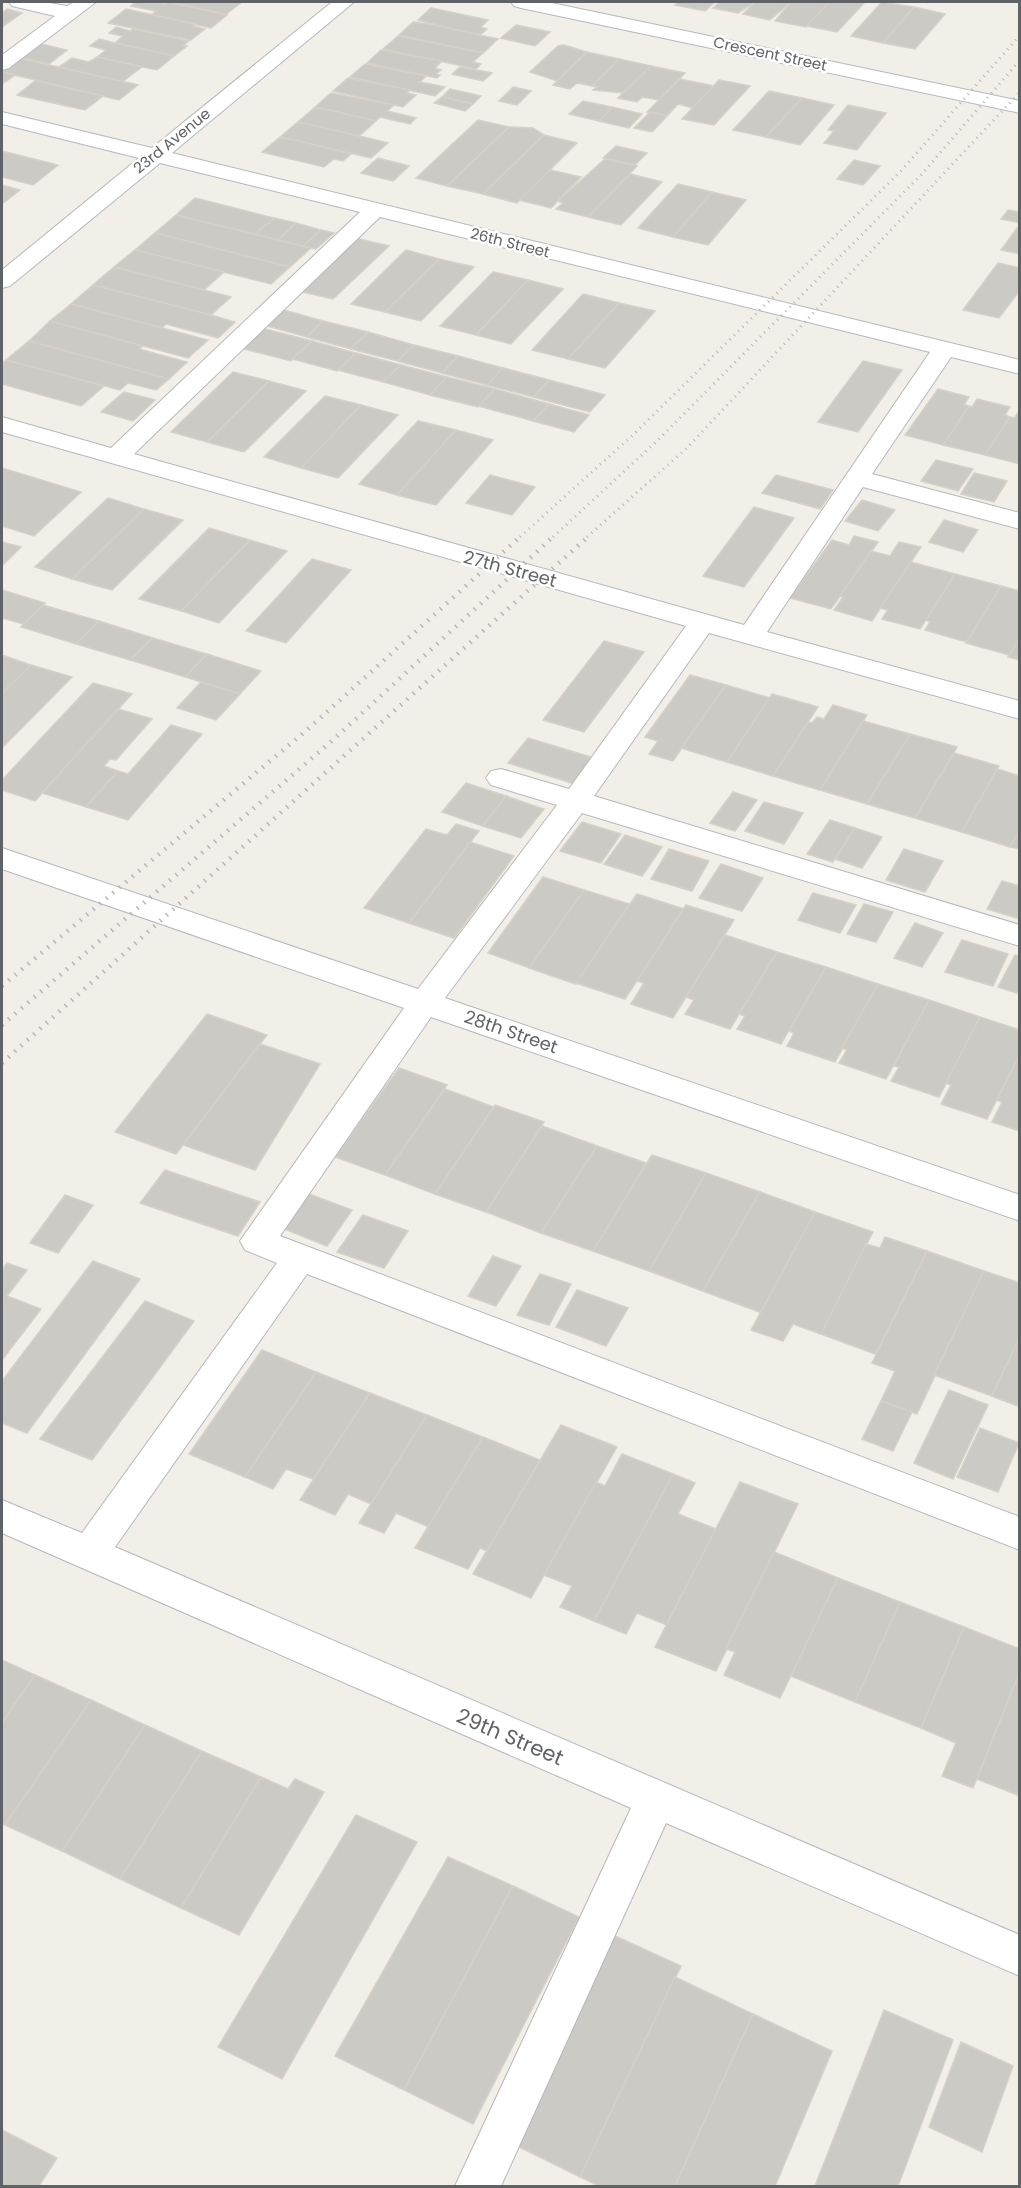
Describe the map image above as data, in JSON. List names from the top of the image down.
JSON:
{
  "streets": {
    "street": [
      "Crescent Street",
      "23rd Avenue",
      "26th Street",
      "27th Street",
      "28th Street",
      "29th Street"
    ]
  },
  "crossings": [
    ["23rd Avenue", "26th Street"]
  ]
}
